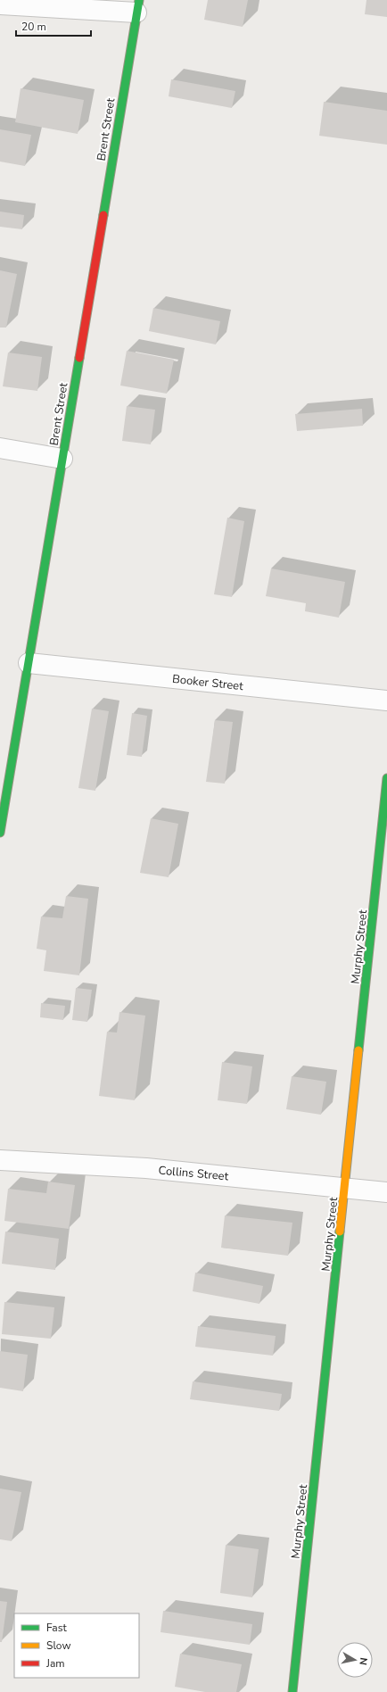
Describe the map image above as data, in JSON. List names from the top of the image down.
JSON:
{
  "streets": {
    "street": [
      "Brent Street",
      "Booker Street",
      "Murphy Street",
      "Collins Street"
    ]
  },
  "crossings": [
    ["Brent Street", "Booker Street"],
    ["Murphy Street", "Collins Street"]
  ],
  "legend": ["Fast", "Slow", "Jam"],
  "scale_bar": "20 m",
  "north": "right"
}
